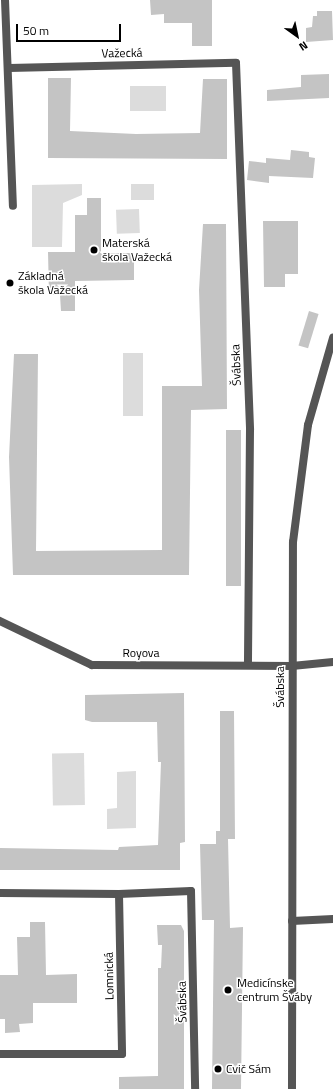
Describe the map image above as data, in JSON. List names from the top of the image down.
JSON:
{
  "streets": {
    "street": [
      "Važecká",
      "Švábska",
      "Royova",
      "Lomnická"
    ]
  },
  "crossings": [
    ["Važecká", "Švábska"],
    ["Švábska", "Royova"],
    ["Švábska", "Lomnická"]
  ],
  "places": [
    "Materská škola Važecká",
    "Základná škola Važecká",
    "Medicínske centrum Šváby",
    "Cvič Sám"
  ],
  "scale_bar": "50 m",
  "north": "bottom right"
}
